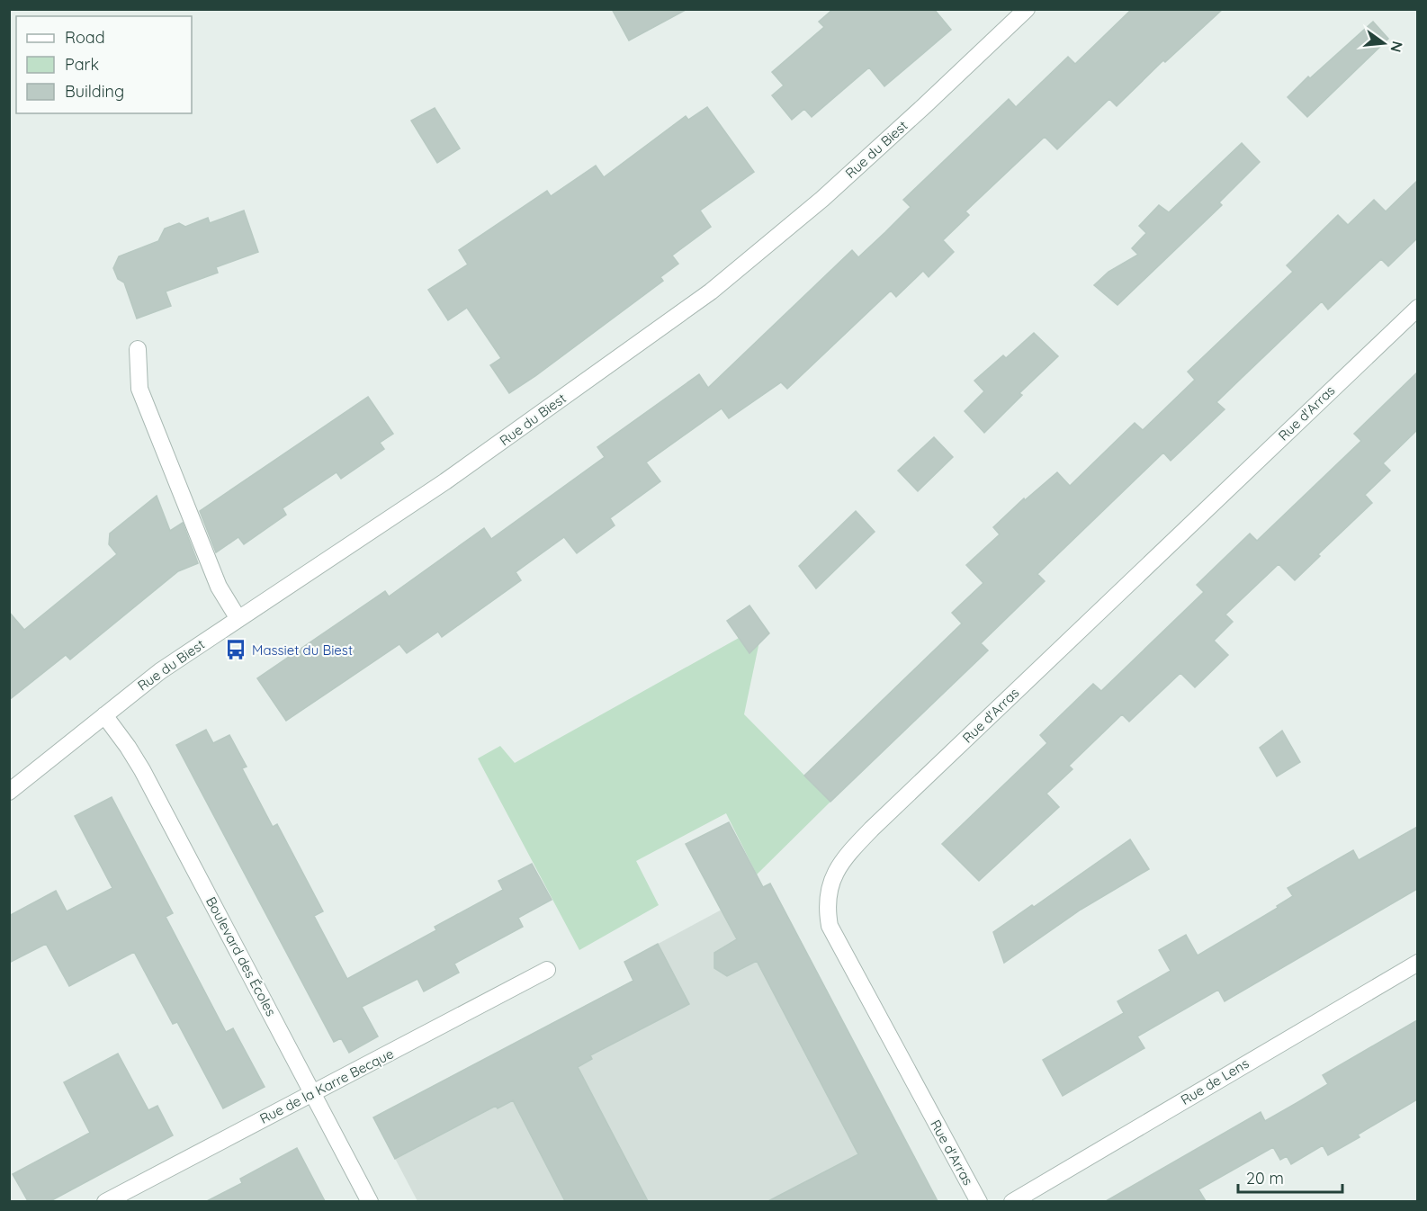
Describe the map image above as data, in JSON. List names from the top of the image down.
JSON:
{
  "streets": {
    "street": [
      "Rue du Biest",
      "Rue d'Arras",
      "Boulevard des Écoles",
      "Rue de Lens",
      "Rue de la Karre Becque"
    ]
  },
  "crossings": [
    ["Rue du Biest", "Boulevard des Écoles"],
    ["Boulevard des Écoles", "Rue de la Karre Becque"]
  ],
  "places": {
    "bus stop": ["Massiet du Biest"]
  },
  "legend": ["Road", "Park", "Building"],
  "scale_bar": "20 m",
  "north": "right"
}
